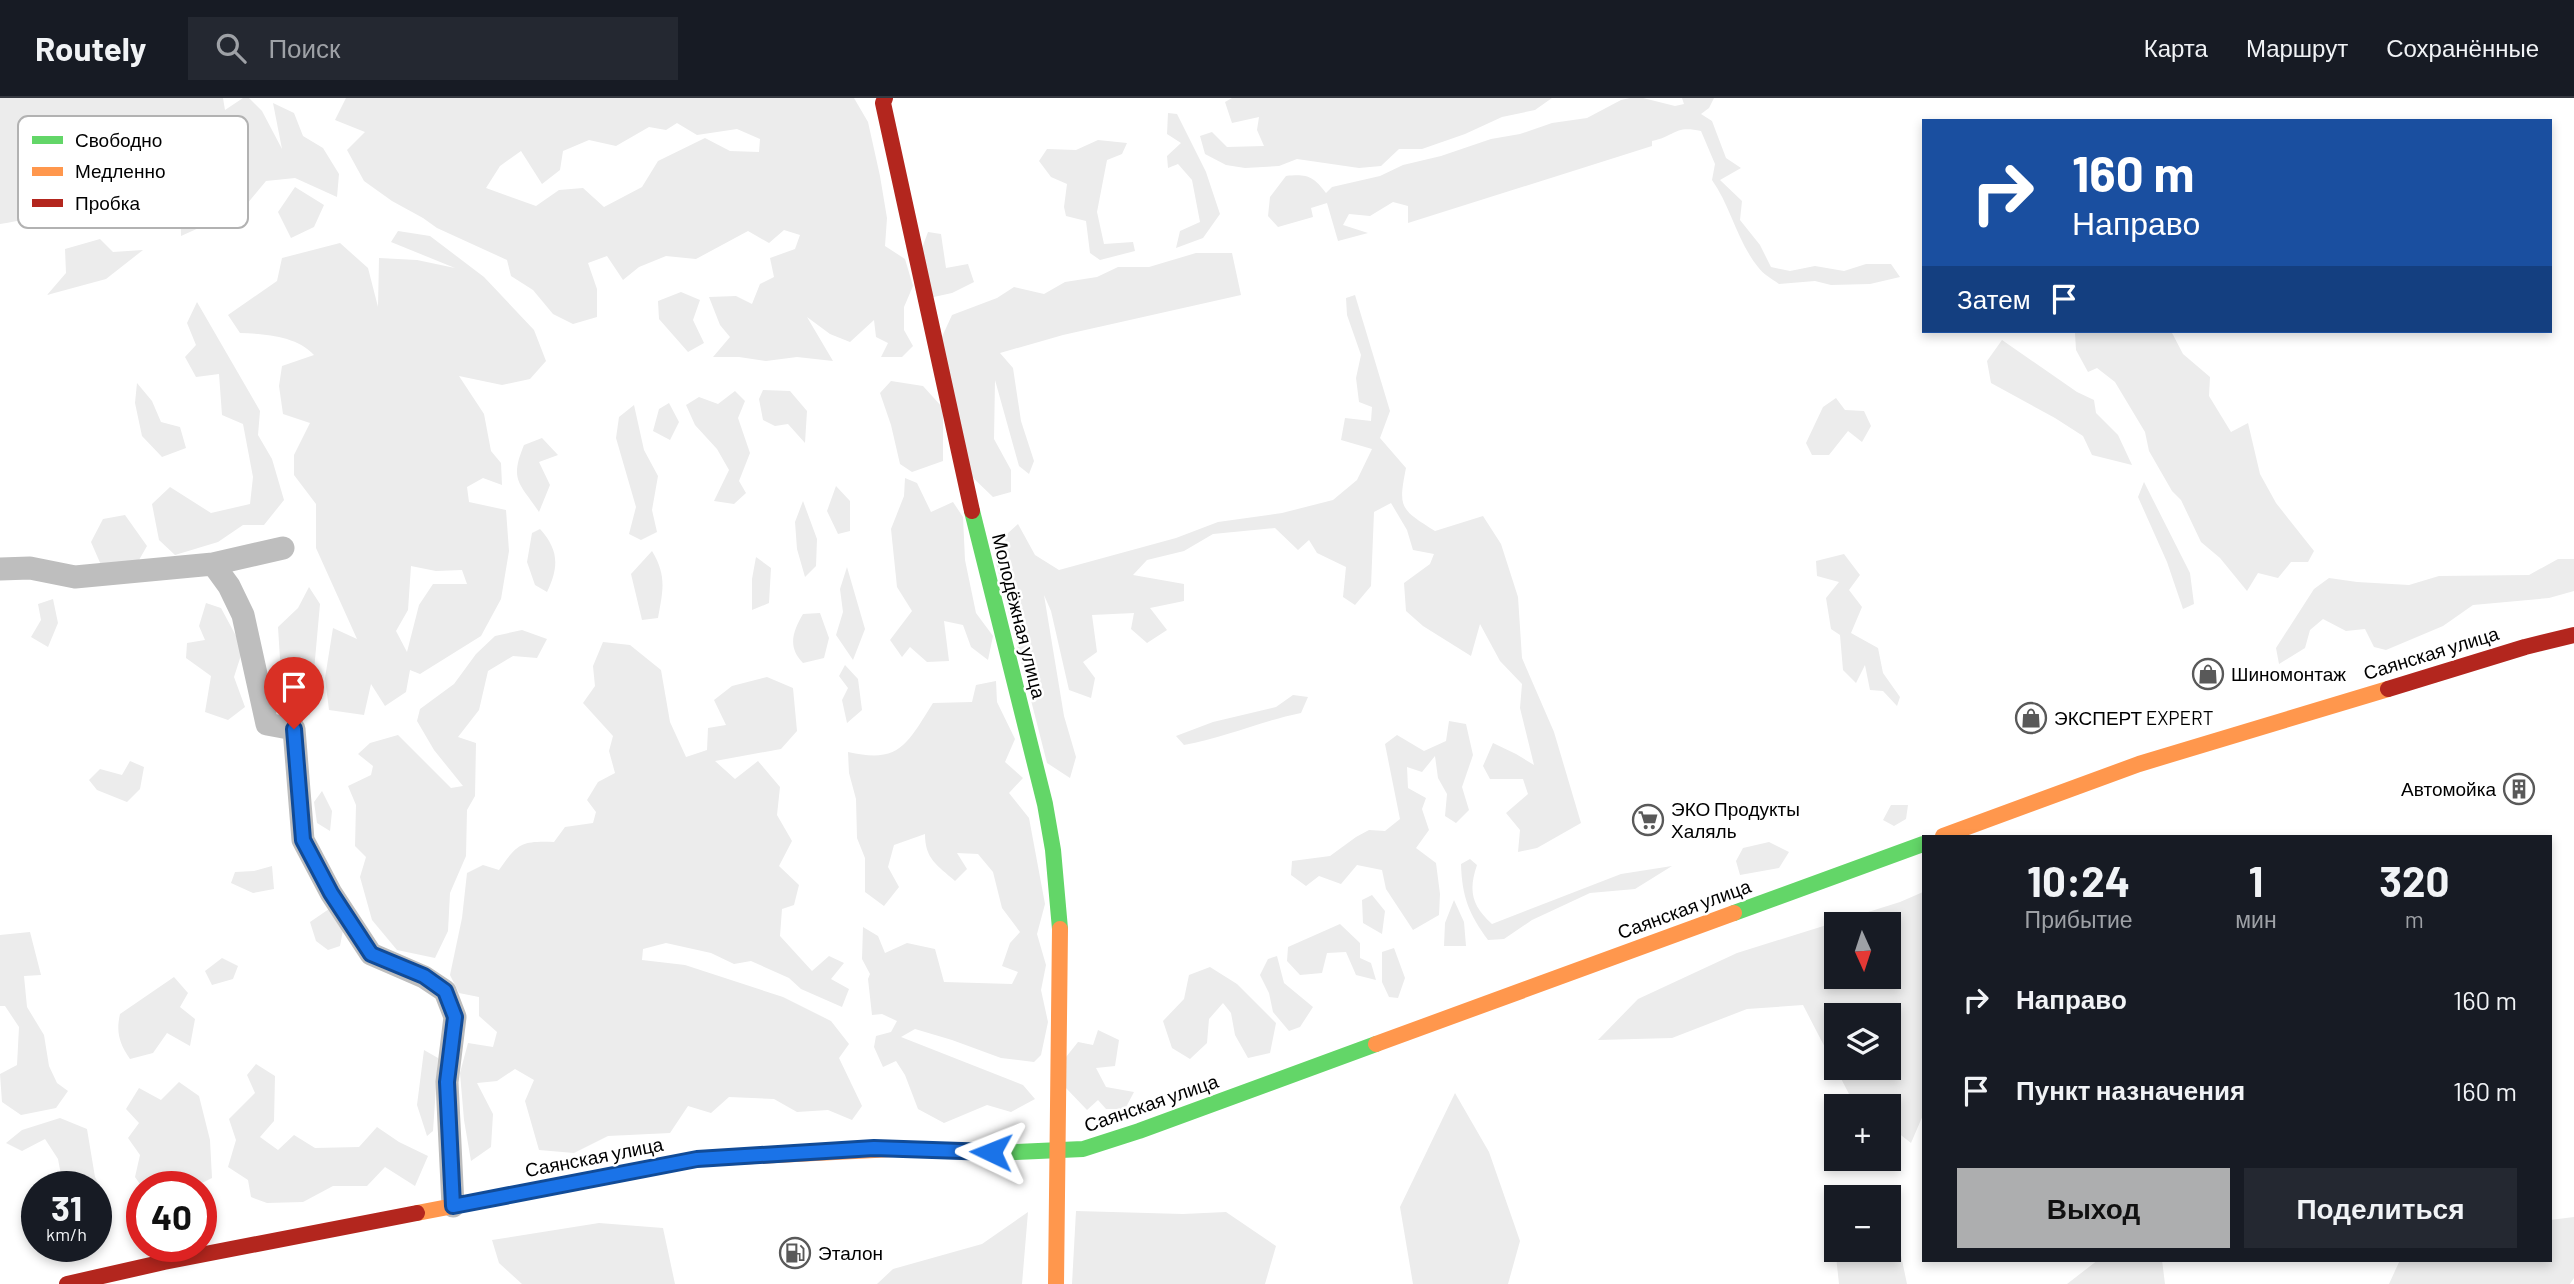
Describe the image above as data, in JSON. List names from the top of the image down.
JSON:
{
  "streets": {
    "street": ["Молодёжная улица", "Саянская улица"]
  },
  "crossings": [
    ["Молодёжная улица", "Саянская улица"]
  ],
  "places": {
    "shop": ["Шиномонтаж", "ЭКСПЕРТ EXPERT"],
    "building": ["Автомойка"],
    "supermarket": ["ЭКО Продукты Халяль"],
    "fuel station": ["Эталон"]
  },
  "legend": ["Свободно", "Медленно", "Пробка"],
  "north": "bottom",
  "page": {
    "header": "Routely",
    "search": "Поиск",
    "nav": ["Карта", "Маршрут", "Сохранённые"],
    "turn": ["160 m", "Направо"],
    "then": "Затем",
    "eta": [
      "10:24",
      "Прибытие",
      "1",
      "мин",
      "320",
      "m"
    ],
    "map_buttons": ["+", "−"],
    "list": [
      {
        "name": "Направо",
        "value": "160 m"
      },
      {
        "name": "Пункт назначения",
        "value": "160 m"
      }
    ],
    "buttons": ["Выход", "Поделиться"],
    "speed": "31 km/h",
    "limit": "40"
  }
}
